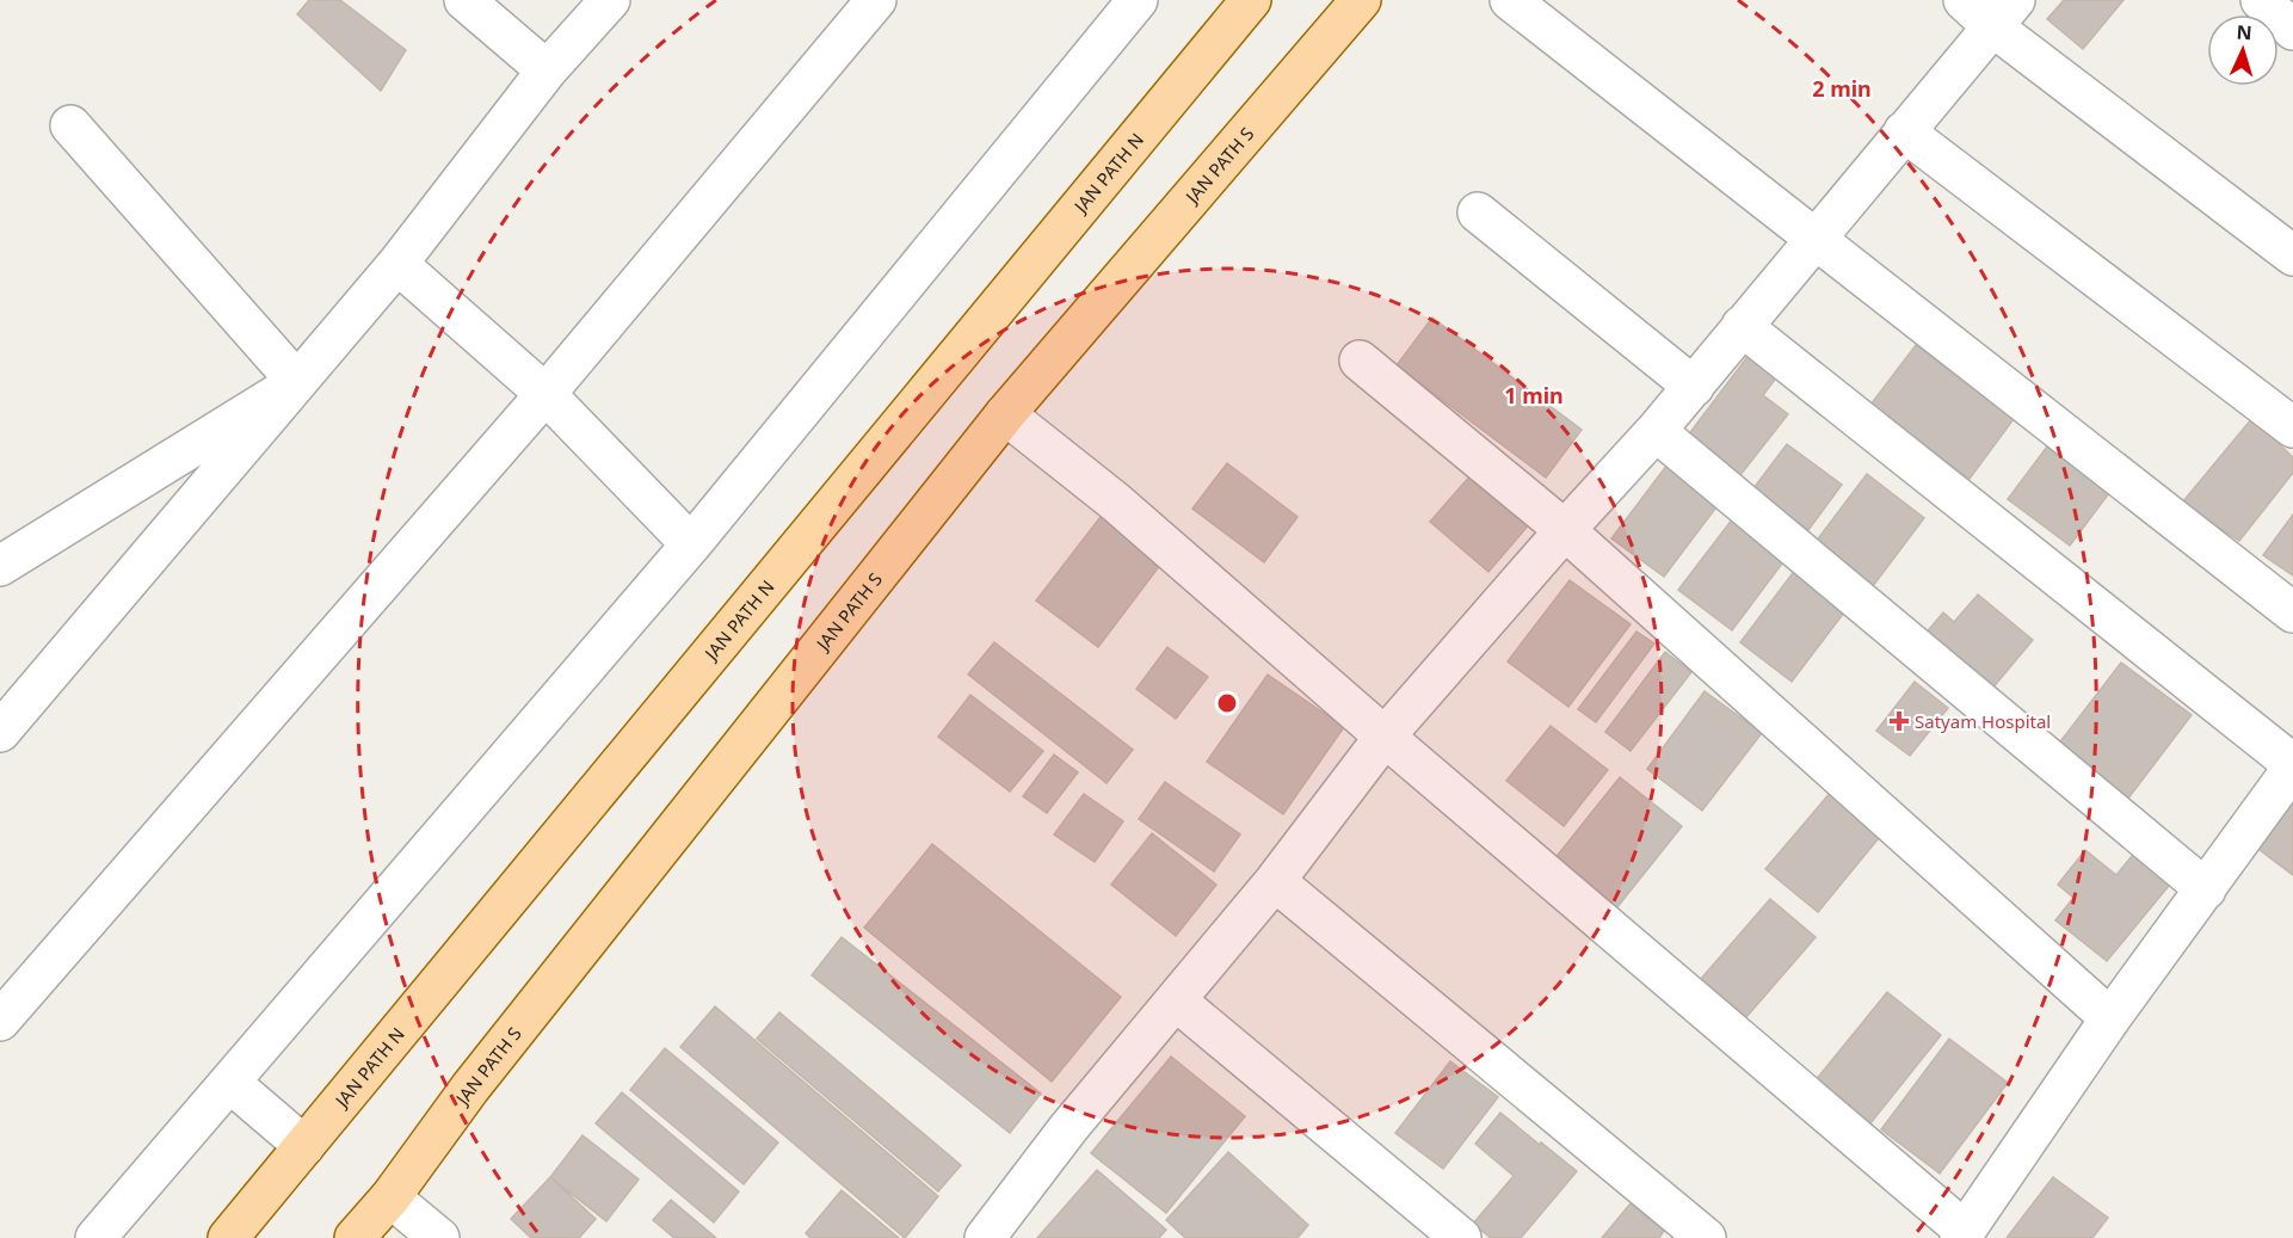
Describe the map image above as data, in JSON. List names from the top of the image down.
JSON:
{
  "streets": {
    "main road": ["JAN PATH S", "JAN PATH N"]
  },
  "places": {
    "health": ["Satyam Hospital"]
  },
  "north": "top",
  "rings": ["2 min", "1 min"]
}
